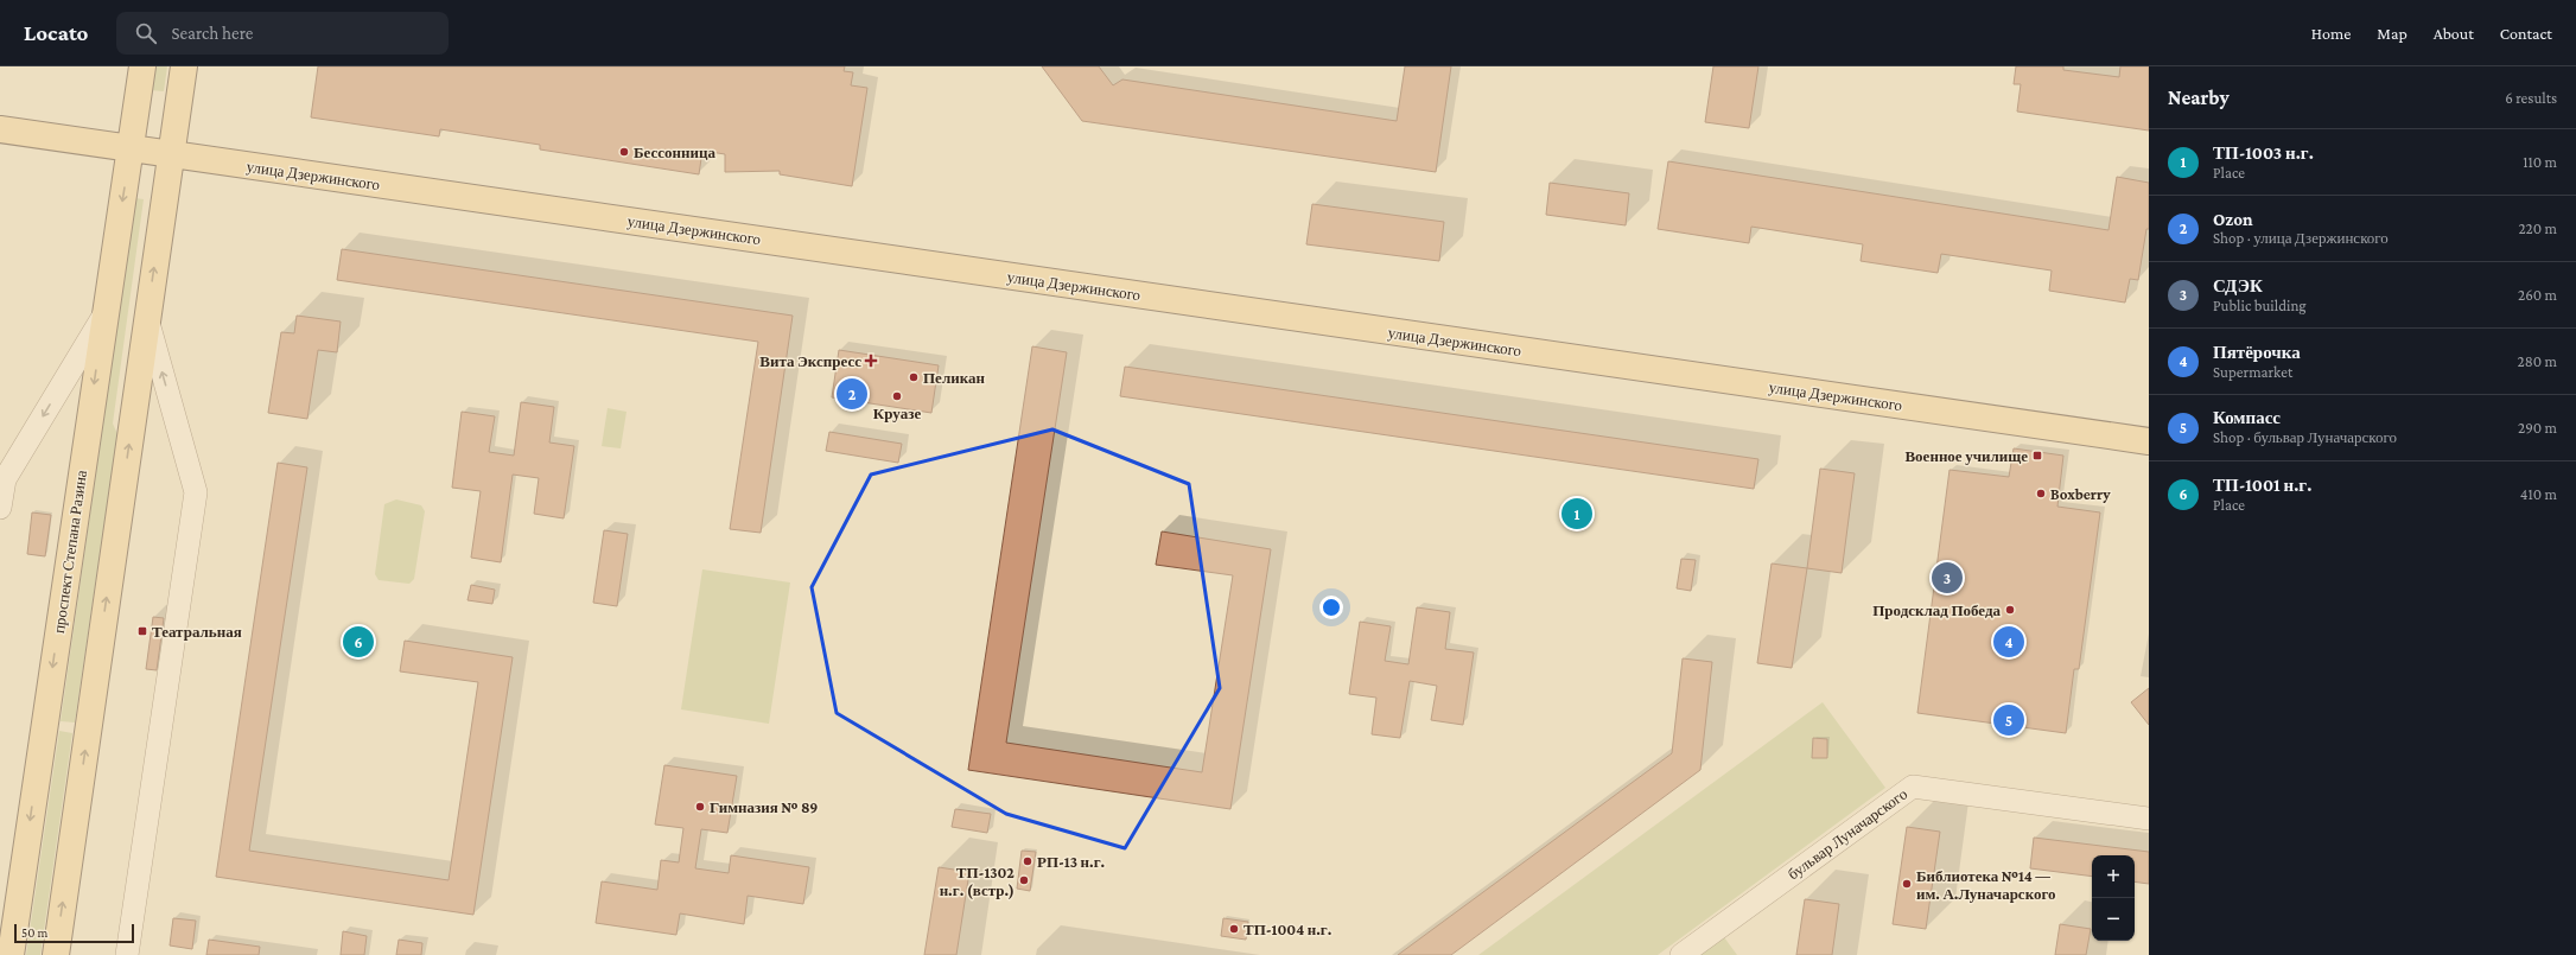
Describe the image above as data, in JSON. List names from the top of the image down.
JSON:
{
  "streets": {
    "main road": ["улица Дзержинского", "проспект Степана Разина"],
    "street": ["бульвар Луначарского"]
  },
  "crossings": [
    ["улица Дзержинского", "проспект Степана Разина"]
  ],
  "places": {
    "other": [
      "Бессонница",
      "Пеликан",
      "Круазе",
      "Boxberry",
      "Продсклад Победа",
      "Гимназия № 89",
      "РП-13 н.г.",
      "ТП-1302 н.г. (встр.)",
      "Библиотека №14 — им. А.Луначарского",
      "ТП-1004 н.г."
    ],
    "health": ["Вита Экспресс"],
    "transit": ["Военное училище", "Театральная"]
  },
  "scale_bar": "50 m",
  "page": {
    "header": "Locato",
    "search": "Search here",
    "nav": [
      "Home",
      "Map",
      "About",
      "Contact"
    ],
    "heading": ["Nearby", "6 results"],
    "list": [
      {
        "mark": "1",
        "name": "ТП-1003 н.г.",
        "note": "Place",
        "value": "110 m"
      },
      {
        "mark": "2",
        "name": "Ozon",
        "note": "Shop · улица Дзержинского",
        "value": "220 m"
      },
      {
        "mark": "3",
        "name": "СДЭК",
        "note": "Public building",
        "value": "260 m"
      },
      {
        "mark": "4",
        "name": "Пятёрочка",
        "note": "Supermarket",
        "value": "280 m"
      },
      {
        "mark": "5",
        "name": "Компасс",
        "note": "Shop · бульвар Луначарского",
        "value": "290 m"
      },
      {
        "mark": "6",
        "name": "ТП-1001 н.г.",
        "note": "Place",
        "value": "410 m"
      }
    ],
    "pins": [
      "2",
      "1",
      "3",
      "4",
      "6",
      "5"
    ],
    "map_buttons": ["+", "−"],
    "scale": "50 m"
  }
}
